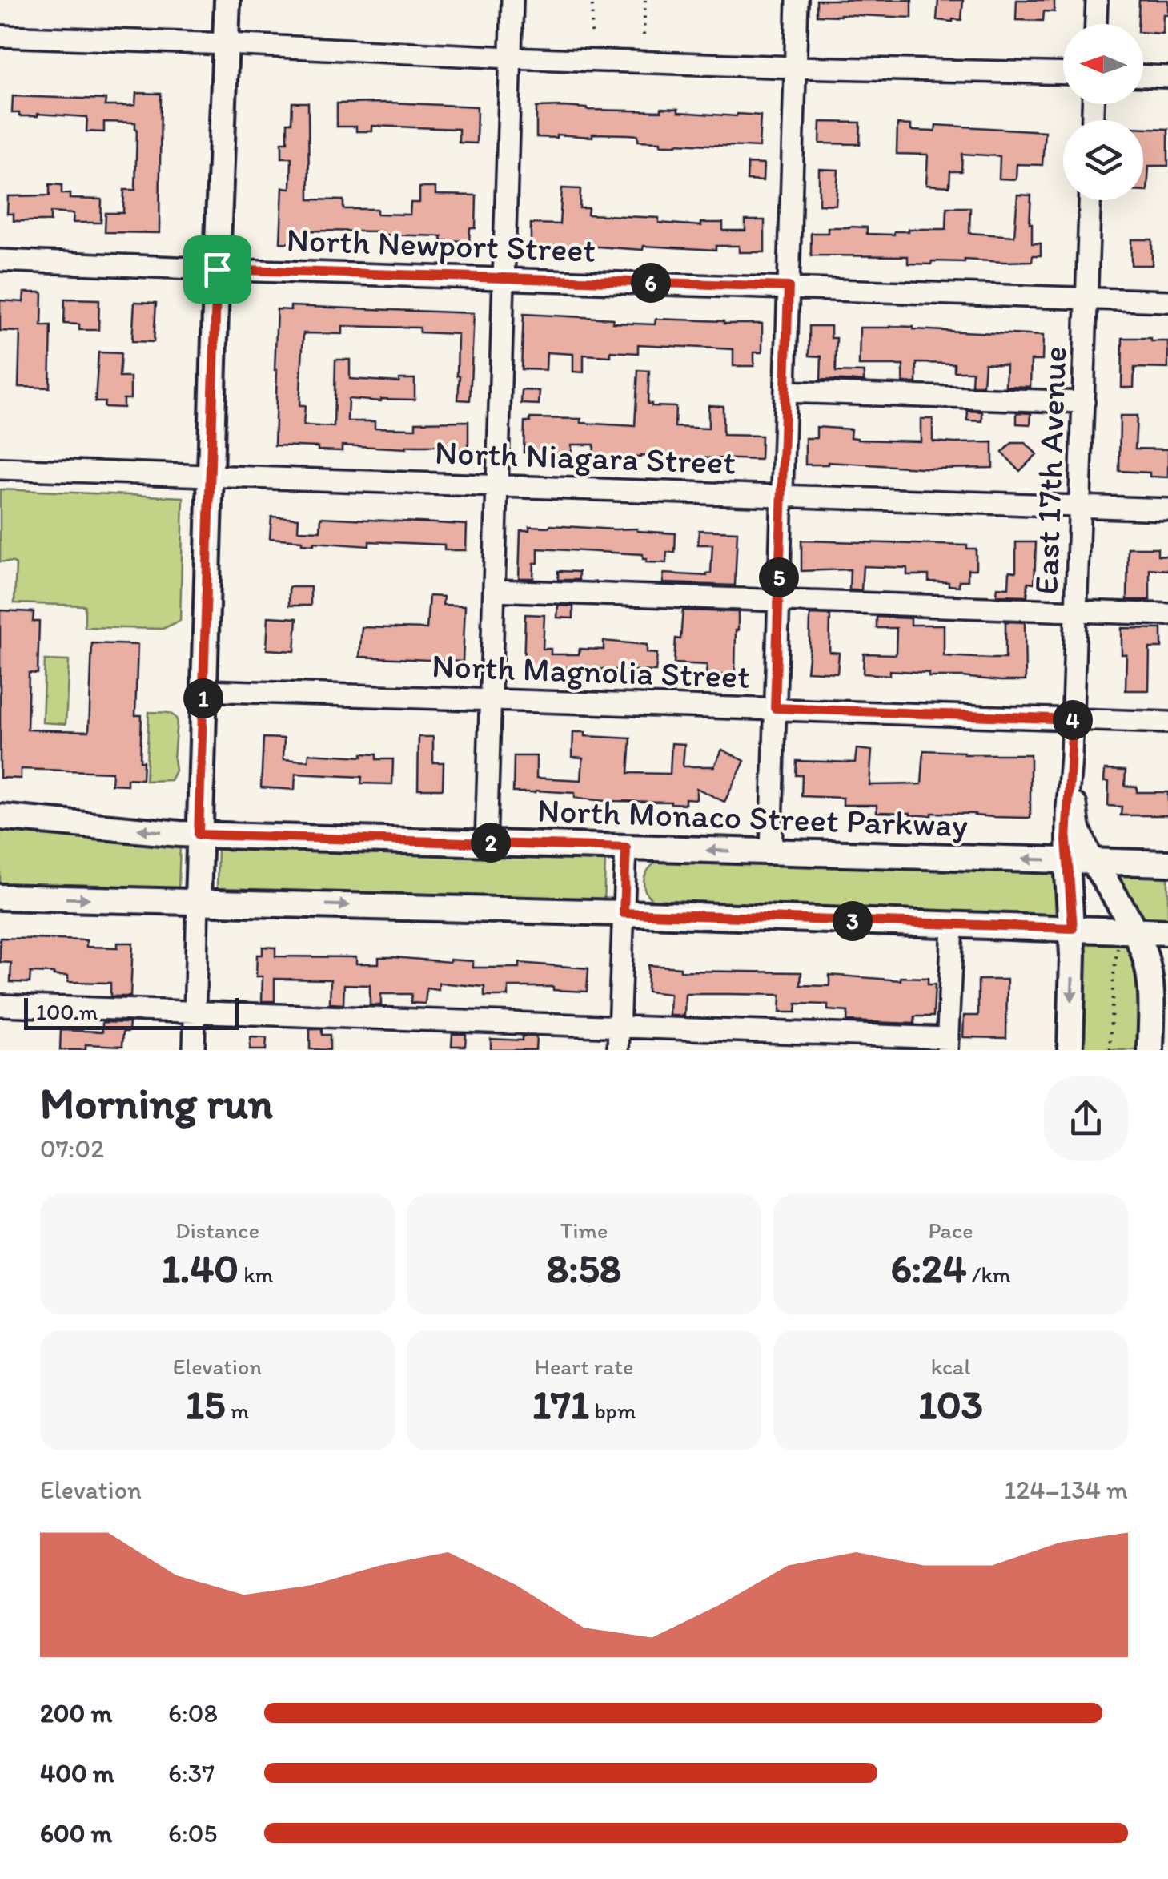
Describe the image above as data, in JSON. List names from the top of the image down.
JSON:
{
  "streets": {
    "main road": ["North Monaco Street Parkway"],
    "street": [
      "North Newport Street",
      "North Niagara Street",
      "East 17th Avenue",
      "North Magnolia Street"
    ]
  },
  "crossings": [
    ["North Newport Street", "East 17th Avenue"],
    ["North Niagara Street", "East 17th Avenue"],
    ["East 17th Avenue", "North Magnolia Street"]
  ],
  "scale_bar": "100 m",
  "north": "left",
  "page": {
    "pins": [
      "6",
      "5",
      "1",
      "4",
      "2",
      "3"
    ],
    "scale": "100 m",
    "heading": ["Morning run", "07:02"],
    "stats": [
      ["Distance", "1.40 km"],
      ["Time", "8:58"],
      ["Pace", "6:24 /km"],
      ["Elevation", "15 m"],
      ["Heart rate", "171 bpm"],
      ["kcal", "103"]
    ],
    "chart": ["Elevation", "124–134 m"],
    "list": [
      {
        "name": "200 m",
        "note": "6:08"
      },
      {
        "name": "400 m",
        "note": "6:37"
      },
      {
        "name": "600 m",
        "note": "6:05"
      }
    ]
  }
}
